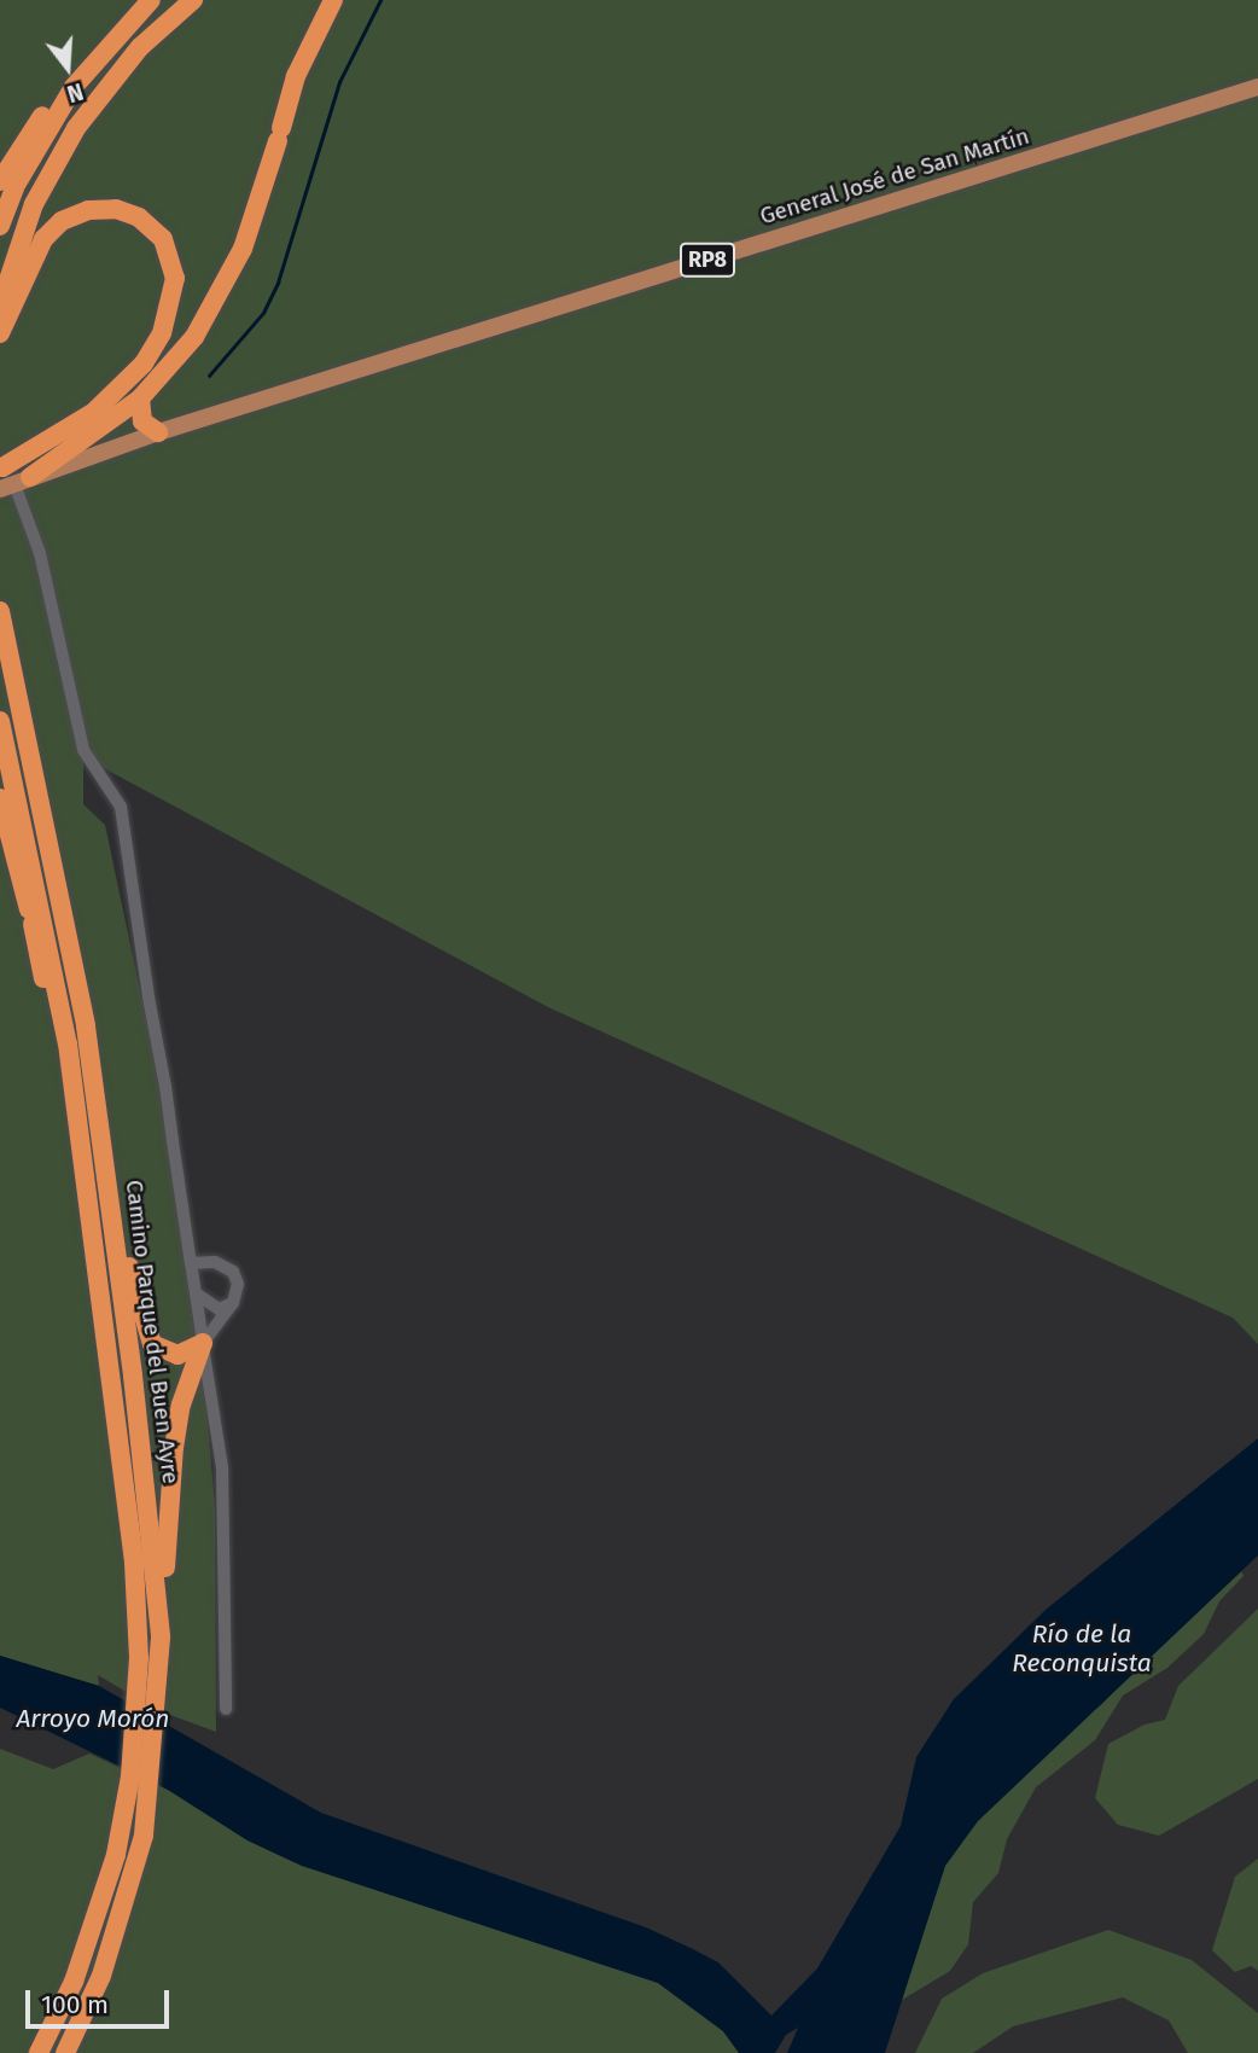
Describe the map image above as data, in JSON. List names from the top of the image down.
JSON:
{
  "streets": {
    "highway": ["Camino Parque del Buen Ayre"],
    "main road": ["General José de San Martín", "RP8"]
  },
  "water": ["Río de la Reconquista", "Arroyo Morón"],
  "scale_bar": "100 m",
  "north": "bottom"
}
